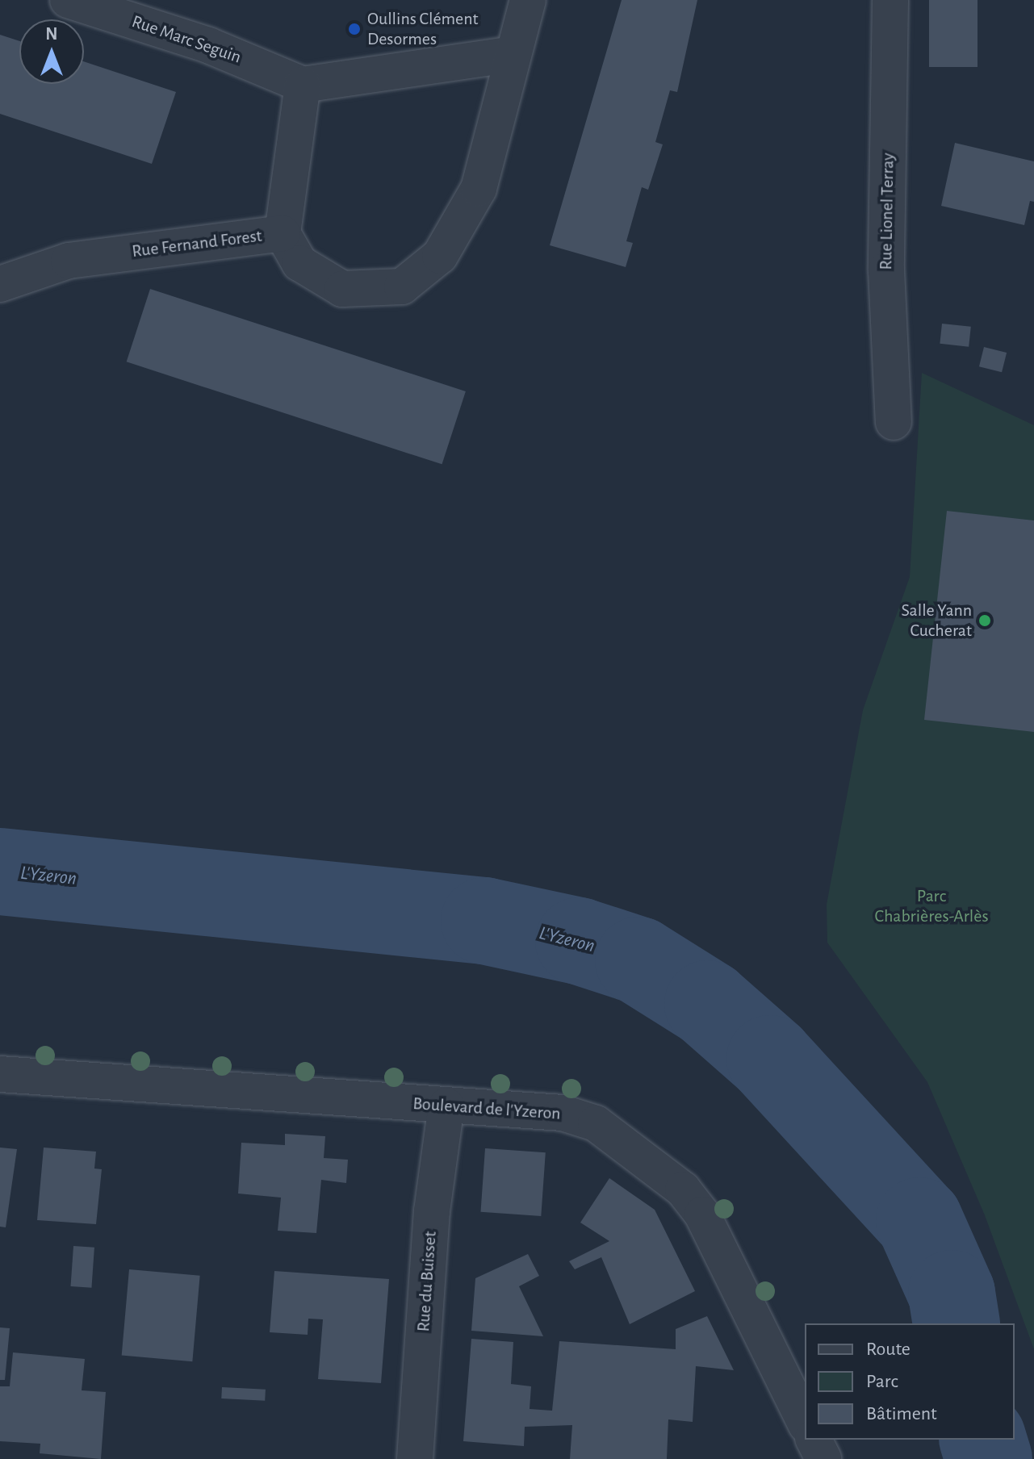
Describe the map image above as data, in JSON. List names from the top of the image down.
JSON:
{
  "streets": {
    "street": [
      "Rue Marc Seguin",
      "Rue Lionel Terray",
      "Rue Fernand Forest",
      "Boulevard de l'Yzeron",
      "Rue du Buisset"
    ]
  },
  "crossings": [
    ["Boulevard de l'Yzeron", "Rue du Buisset"]
  ],
  "water": ["L'Yzeron"],
  "parks": ["Parc Chabrières-Arlès"],
  "places": ["Oullins Clément Desormes", "Salle Yann Cucherat"],
  "legend": ["Route", "Parc", "Bâtiment"],
  "north": "top"
}
